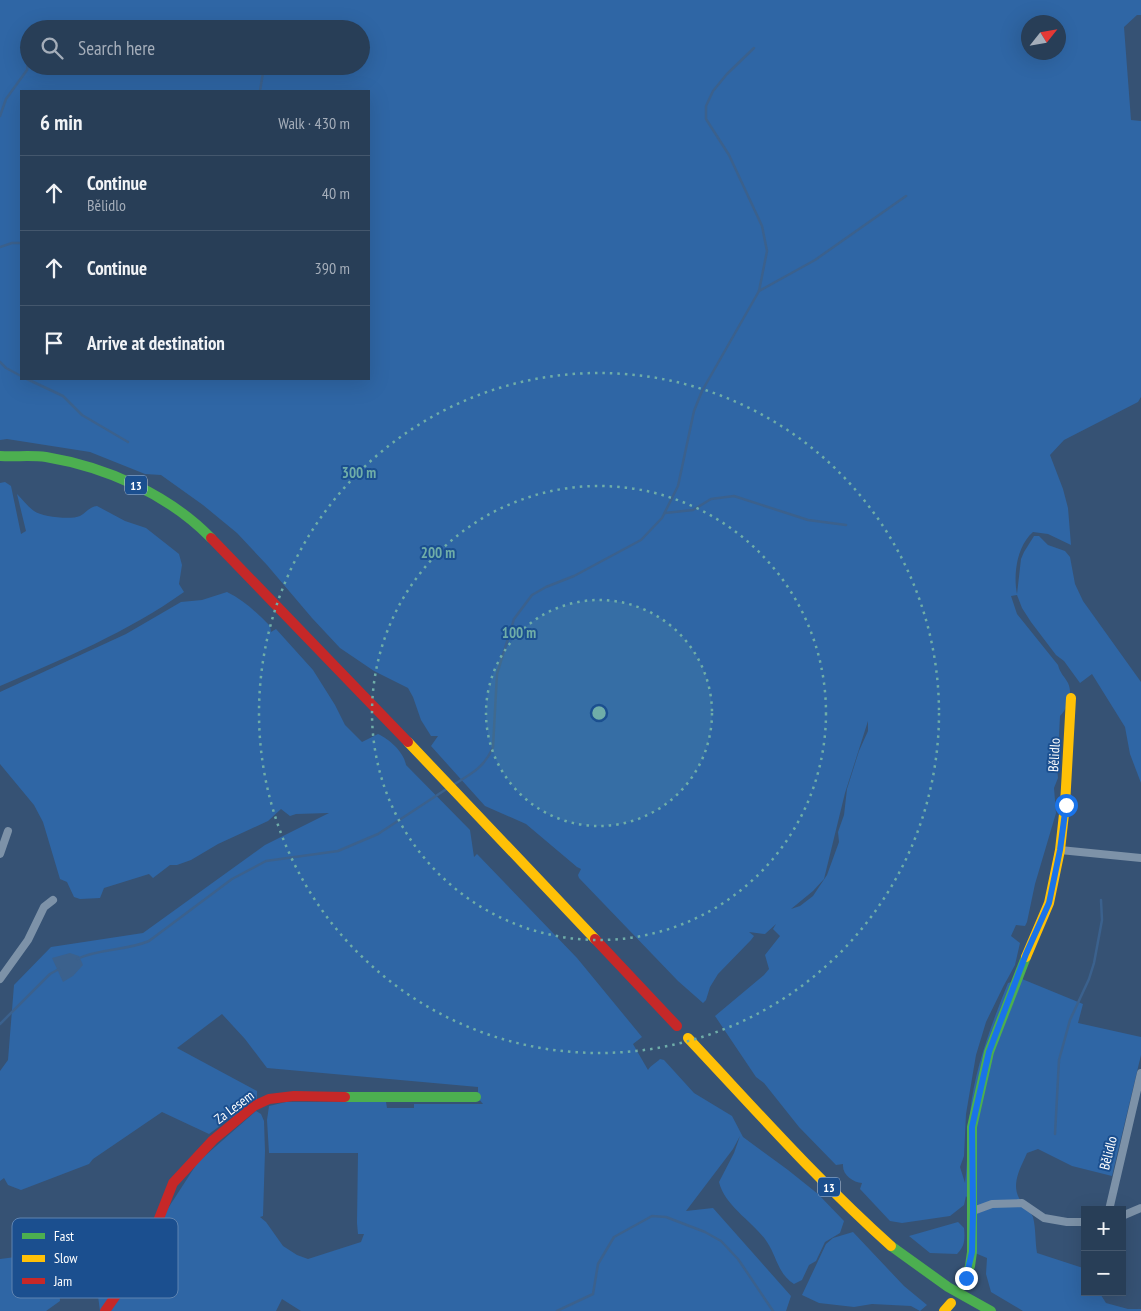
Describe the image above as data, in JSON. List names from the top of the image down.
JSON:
{
  "streets": {
    "main road": ["13", "Bělidlo", "Za Lesem"]
  },
  "legend": ["Fast", "Slow", "Jam"],
  "north": "top right",
  "page": {
    "search": "Search here",
    "heading": ["6 min", "Walk · 430 m"],
    "list": [
      ["Continue", "Bělidlo", "40 m"],
      ["Continue", "390 m"],
      "Arrive at destination"
    ],
    "map_buttons": ["+", "−"]
  },
  "rings": ["300 m", "200 m", "100 m"]
}
